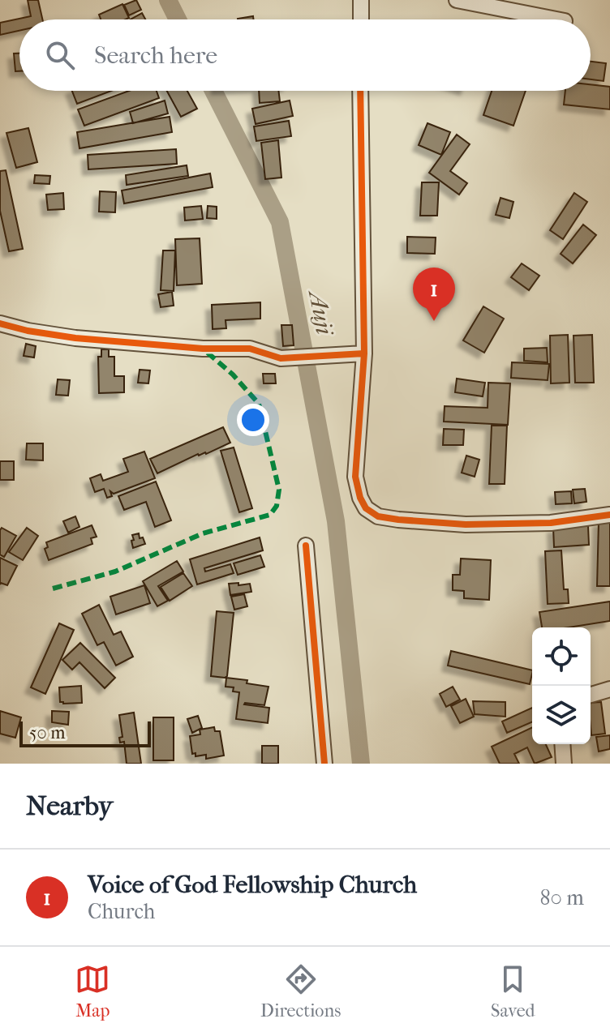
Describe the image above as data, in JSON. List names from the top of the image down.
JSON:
{
  "water": ["Auji"],
  "scale_bar": "50 m",
  "page": {
    "search": "Search here",
    "pins": "1",
    "scale": "50 m",
    "heading": "Nearby",
    "list": [
      {
        "mark": "1",
        "name": "Voice of God Fellowship Church",
        "note": "Church",
        "value": "80 m"
      }
    ],
    "nav": ["Map", "Directions", "Saved"]
  }
}
